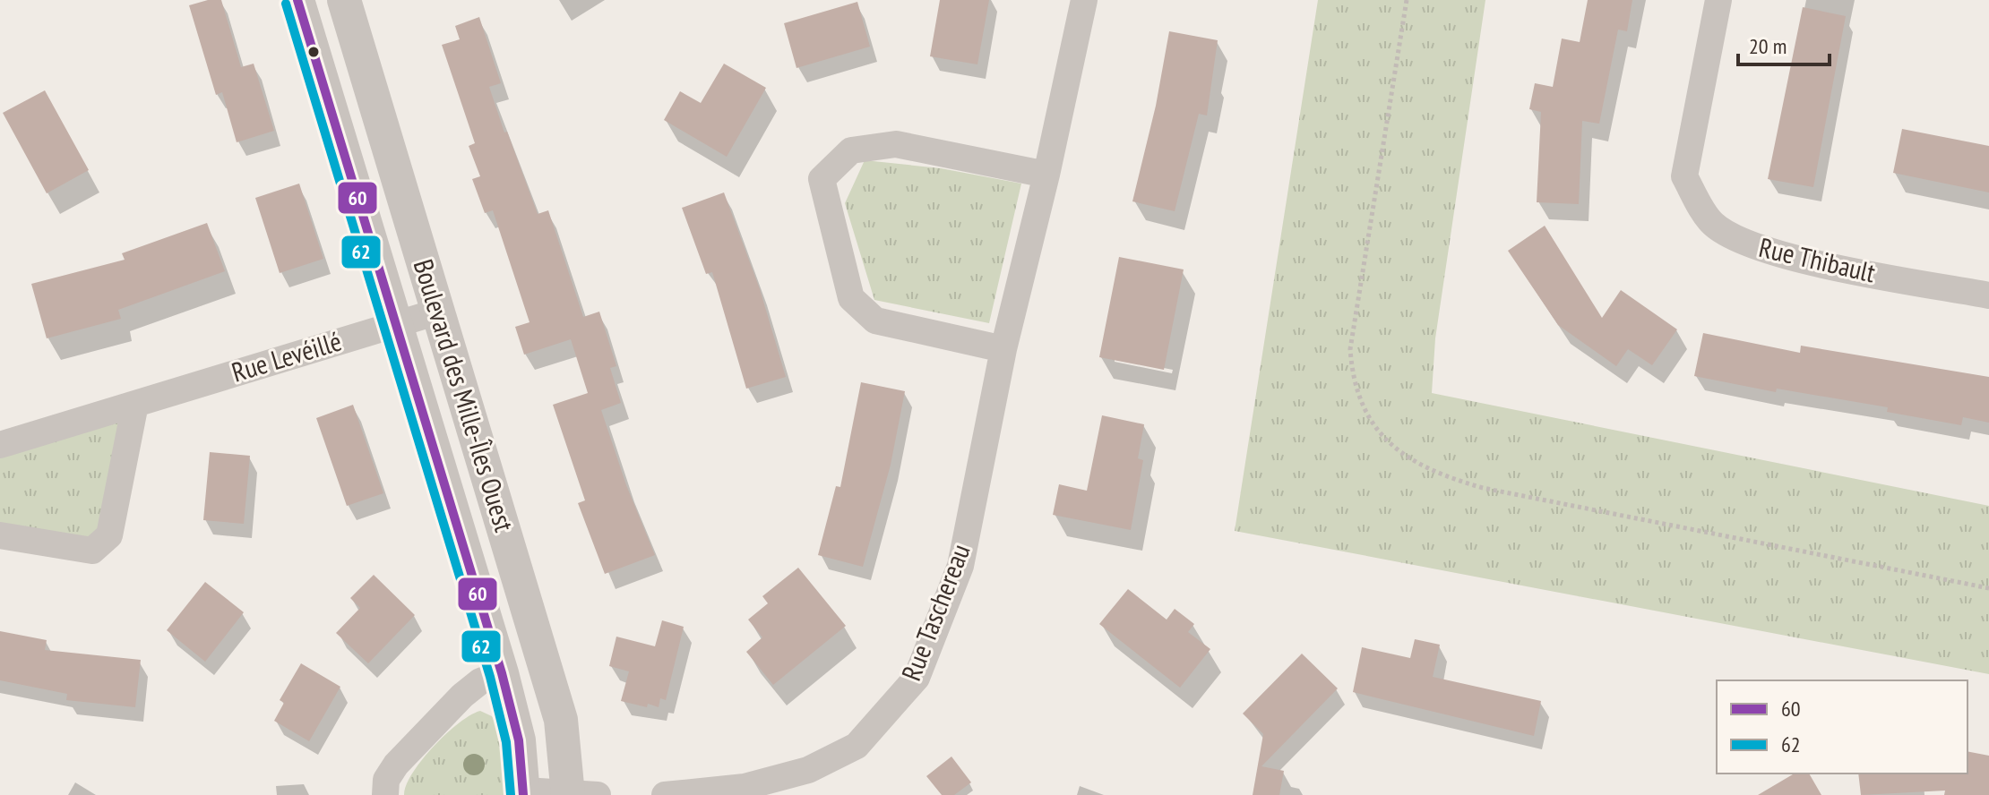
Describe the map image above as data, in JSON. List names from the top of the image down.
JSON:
{
  "streets": {
    "street": [
      "Rue Thibault",
      "Rue Levéillé",
      "Boulevard des Mille-Îles Ouest",
      "Rue Taschereau"
    ]
  },
  "crossings": [
    ["Rue Levéillé", "Boulevard des Mille-Îles Ouest"]
  ],
  "lines": ["transit line 60", "transit line 62"],
  "legend": ["60", "62"],
  "scale_bar": "20 m"
}
